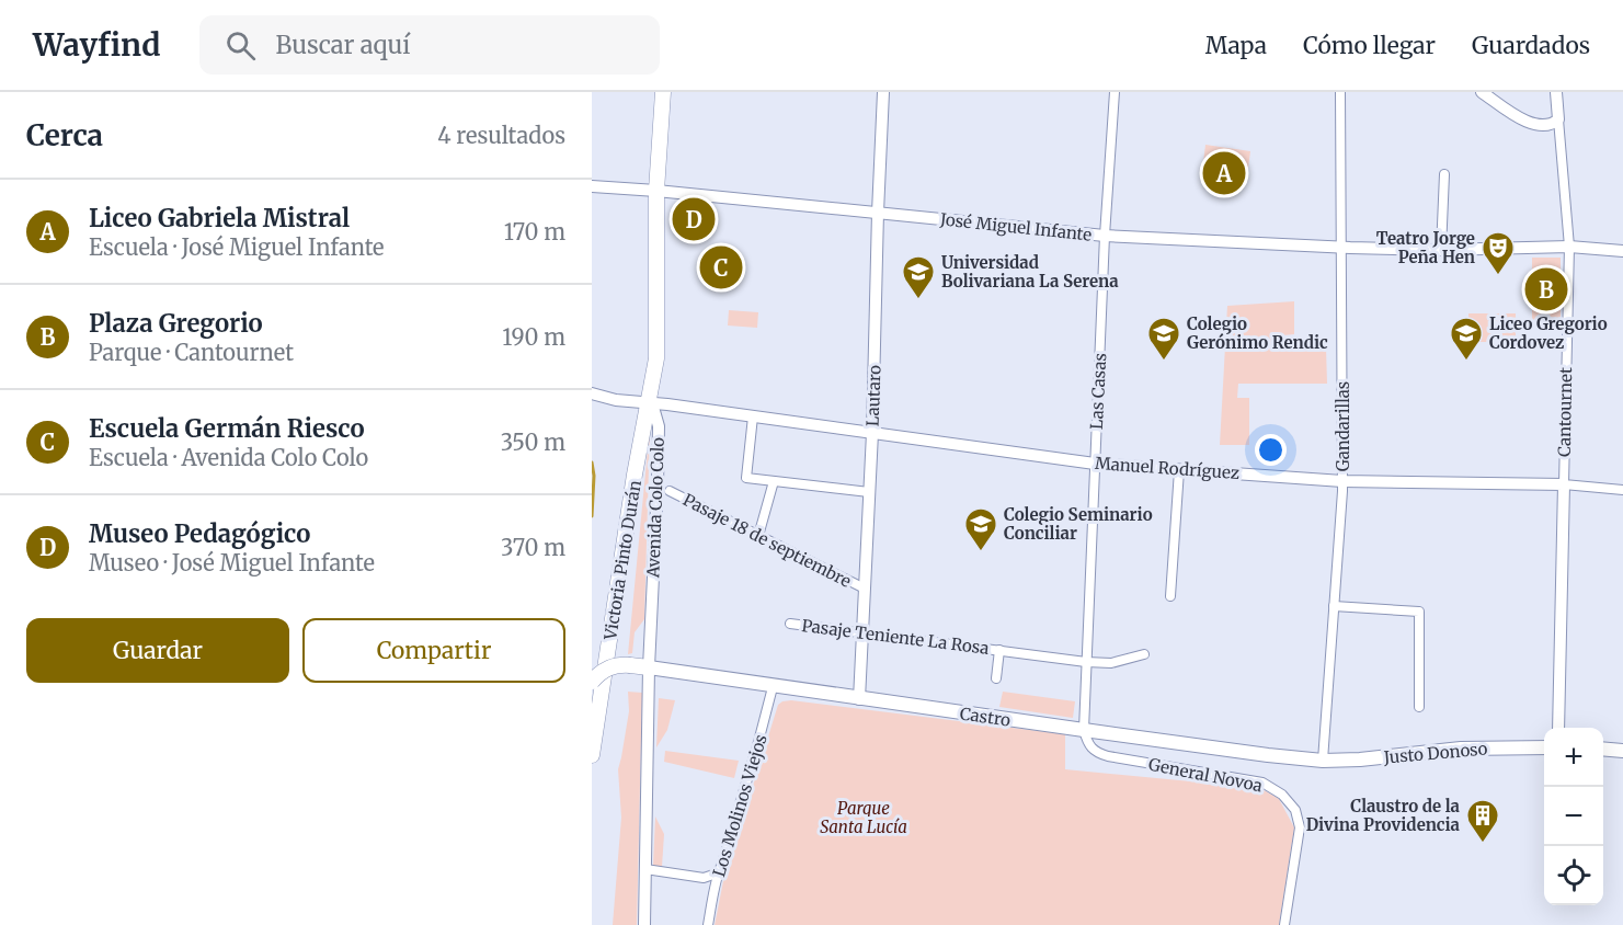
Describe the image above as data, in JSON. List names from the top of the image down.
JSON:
{
  "streets": {
    "main road": [
      "Avenida Colo Colo",
      "Victoria Pinto Durán",
      "Castro",
      "Justo Donoso"
    ],
    "street": [
      "José Miguel Infante",
      "Las Casas",
      "Lautaro",
      "Cantournet",
      "Gandarillas",
      "Manuel Rodríguez",
      "Pasaje 18 de septiembre",
      "Pasaje Teniente La Rosa",
      "General Novoa",
      "Los Molinos Viejos"
    ]
  },
  "crossings": [
    ["José Miguel Infante", "Las Casas"],
    ["José Miguel Infante", "Lautaro"],
    ["José Miguel Infante", "Cantournet"],
    ["José Miguel Infante", "Gandarillas"],
    ["José Miguel Infante", "Avenida Colo Colo"],
    ["Las Casas", "Manuel Rodríguez"],
    ["Las Casas", "Pasaje Teniente La Rosa"],
    ["Las Casas", "Castro"],
    ["Las Casas", "General Novoa"],
    ["Lautaro", "Manuel Rodríguez"],
    ["Lautaro", "Pasaje 18 de septiembre"],
    ["Lautaro", "Pasaje Teniente La Rosa"],
    ["Lautaro", "Castro"],
    ["Cantournet", "Manuel Rodríguez"],
    ["Gandarillas", "Manuel Rodríguez"],
    ["Gandarillas", "Castro"],
    ["Gandarillas", "Justo Donoso"],
    ["Manuel Rodríguez", "Avenida Colo Colo"],
    ["Manuel Rodríguez", "Victoria Pinto Durán"],
    ["Avenida Colo Colo", "Victoria Pinto Durán"],
    ["Avenida Colo Colo", "Castro"],
    ["Castro", "Justo Donoso"],
    ["Castro", "General Novoa"],
    ["Castro", "Los Molinos Viejos"]
  ],
  "parks": ["Parque Santa Lucía"],
  "places": {
    "theatre": ["Teatro Jorge Peña Hen"],
    "school or university": [
      "Universidad Bolivariana La Serena",
      "Colegio Gerónimo Rendic",
      "Liceo Gregorio Cordovez",
      "Colegio Seminario Conciliar"
    ],
    "building": ["Claustro de la Divina Providencia"]
  },
  "page": {
    "header": "Wayfind",
    "search": "Buscar aquí",
    "nav": ["Mapa", "Cómo llegar", "Guardados"],
    "heading": ["Cerca", "4 resultados"],
    "pins": [
      "A",
      "D",
      "C",
      "B"
    ],
    "list": [
      {
        "mark": "A",
        "name": "Liceo Gabriela Mistral",
        "note": "Escuela · José Miguel Infante",
        "value": "170 m"
      },
      {
        "mark": "B",
        "name": "Plaza Gregorio",
        "note": "Parque · Cantournet",
        "value": "190 m"
      },
      {
        "mark": "C",
        "name": "Escuela Germán Riesco",
        "note": "Escuela · Avenida Colo Colo",
        "value": "350 m"
      },
      {
        "mark": "D",
        "name": "Museo Pedagógico",
        "note": "Museo · José Miguel Infante",
        "value": "370 m"
      }
    ],
    "buttons": ["Guardar", "Compartir"],
    "map_buttons": ["+", "−"]
  }
}
